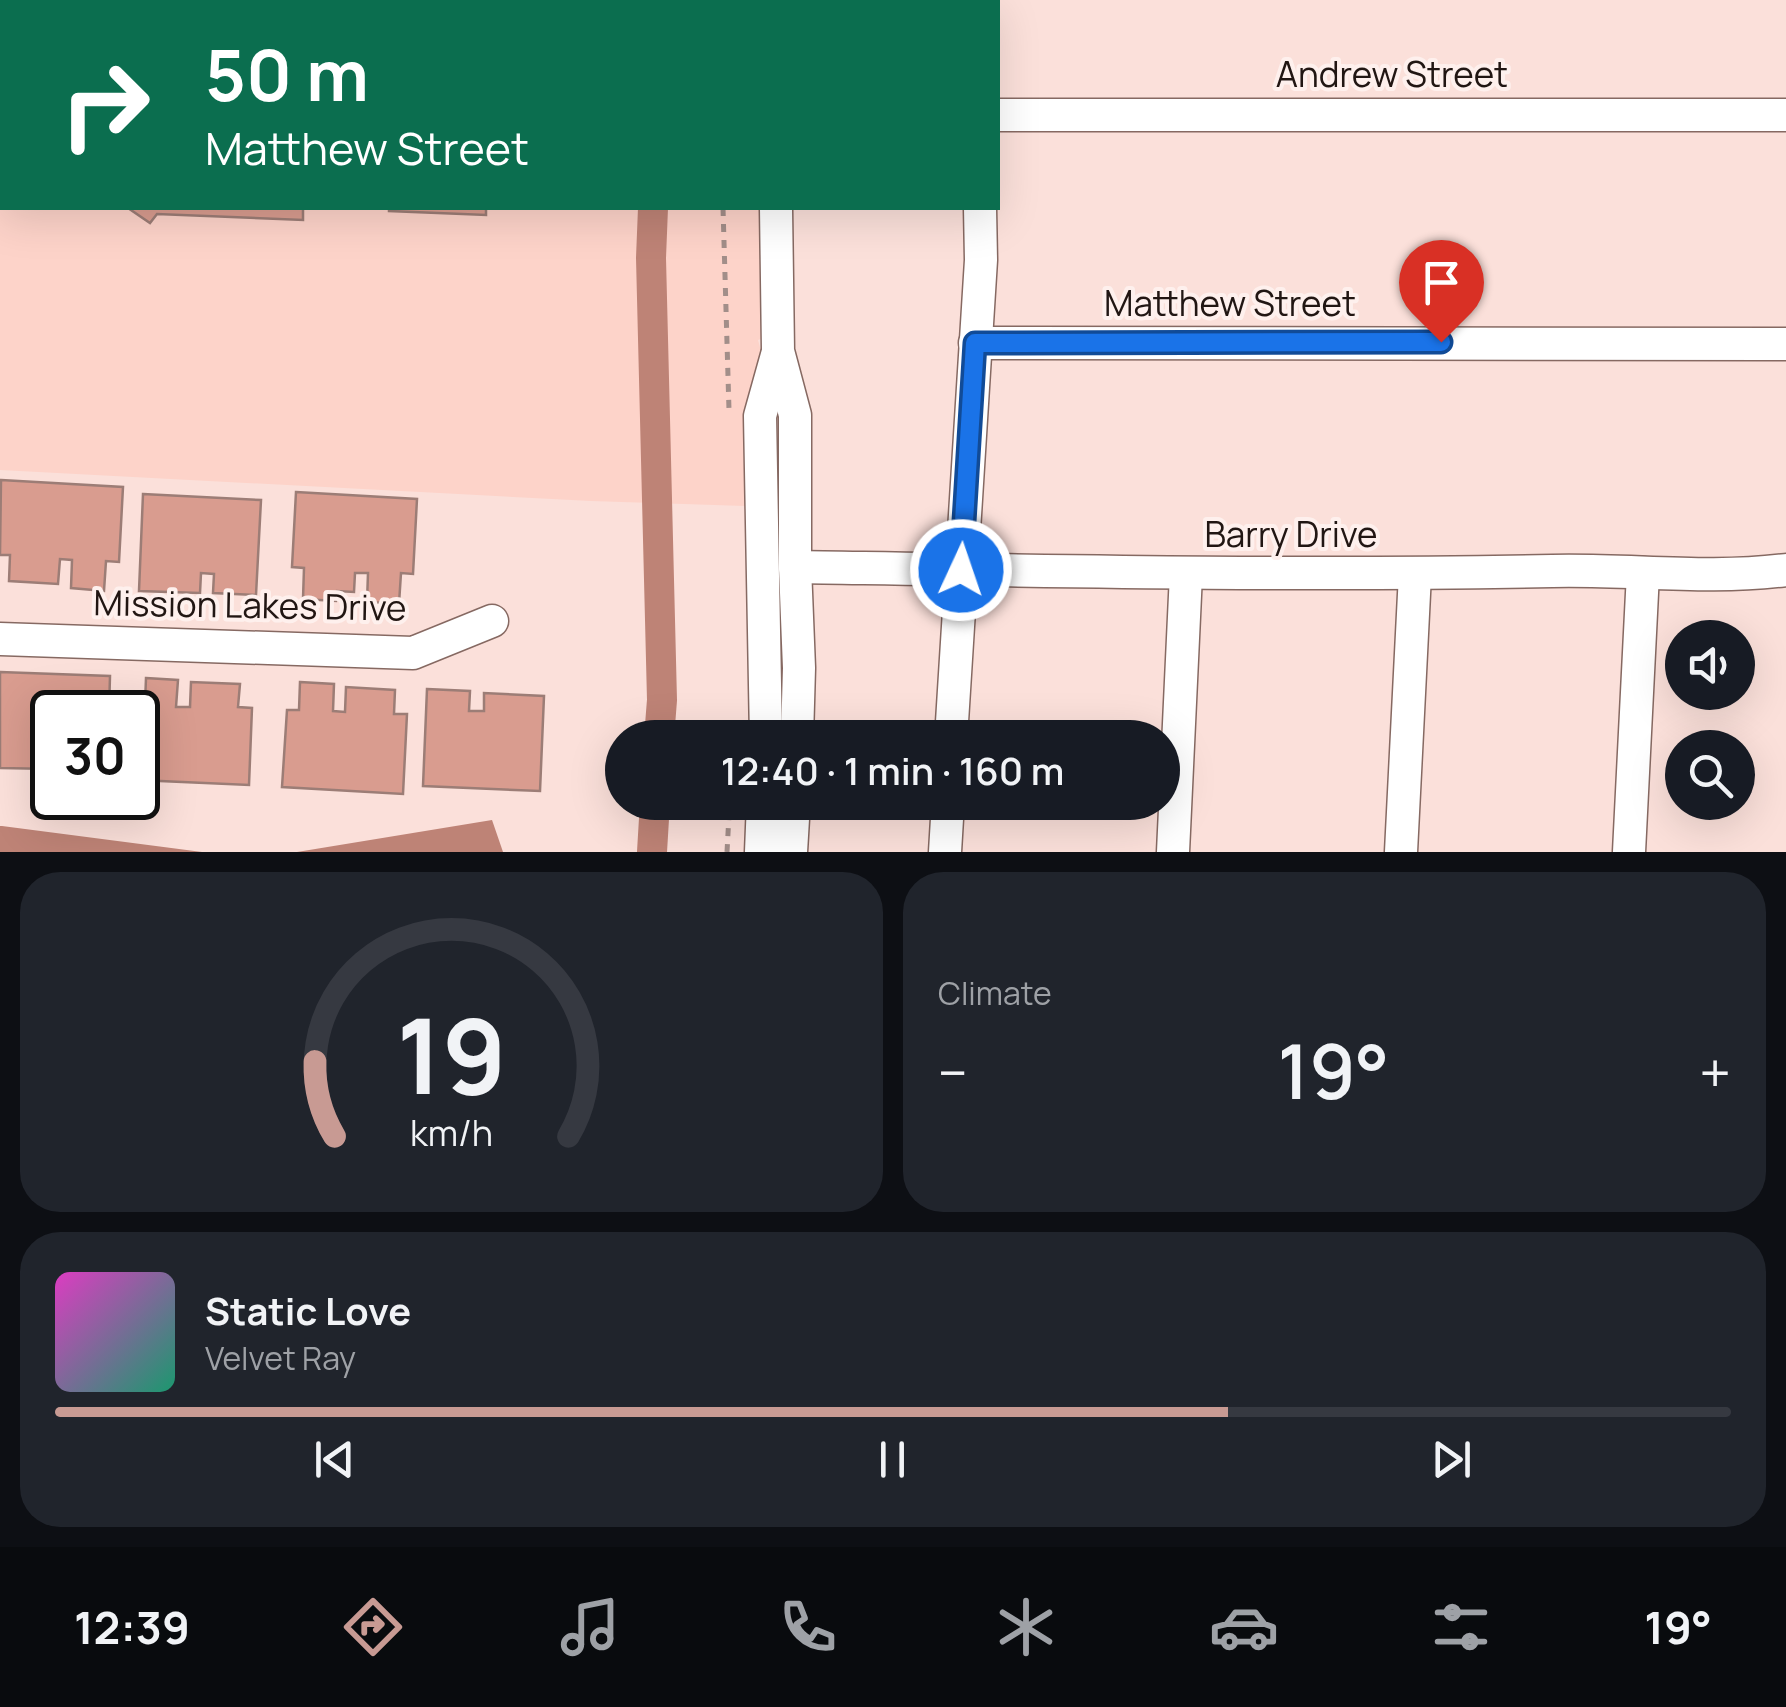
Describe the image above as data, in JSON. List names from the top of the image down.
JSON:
{
  "streets": {
    "street": [
      "Andrew Street",
      "Matthew Street",
      "Barry Drive",
      "Mission Lakes Drive"
    ]
  },
  "page": {
    "turn": ["50 m", "Matthew Street"],
    "limit": "30",
    "trip": "12:40 · 1 min · 160 m",
    "tile": "Climate",
    "heat": ["−", "19°", "+"],
    "song": ["Static Love", "Velvet Ray"],
    "tabs": ["12:39", "19°"],
    "gauge": ["19", "km/h"]
  }
}
